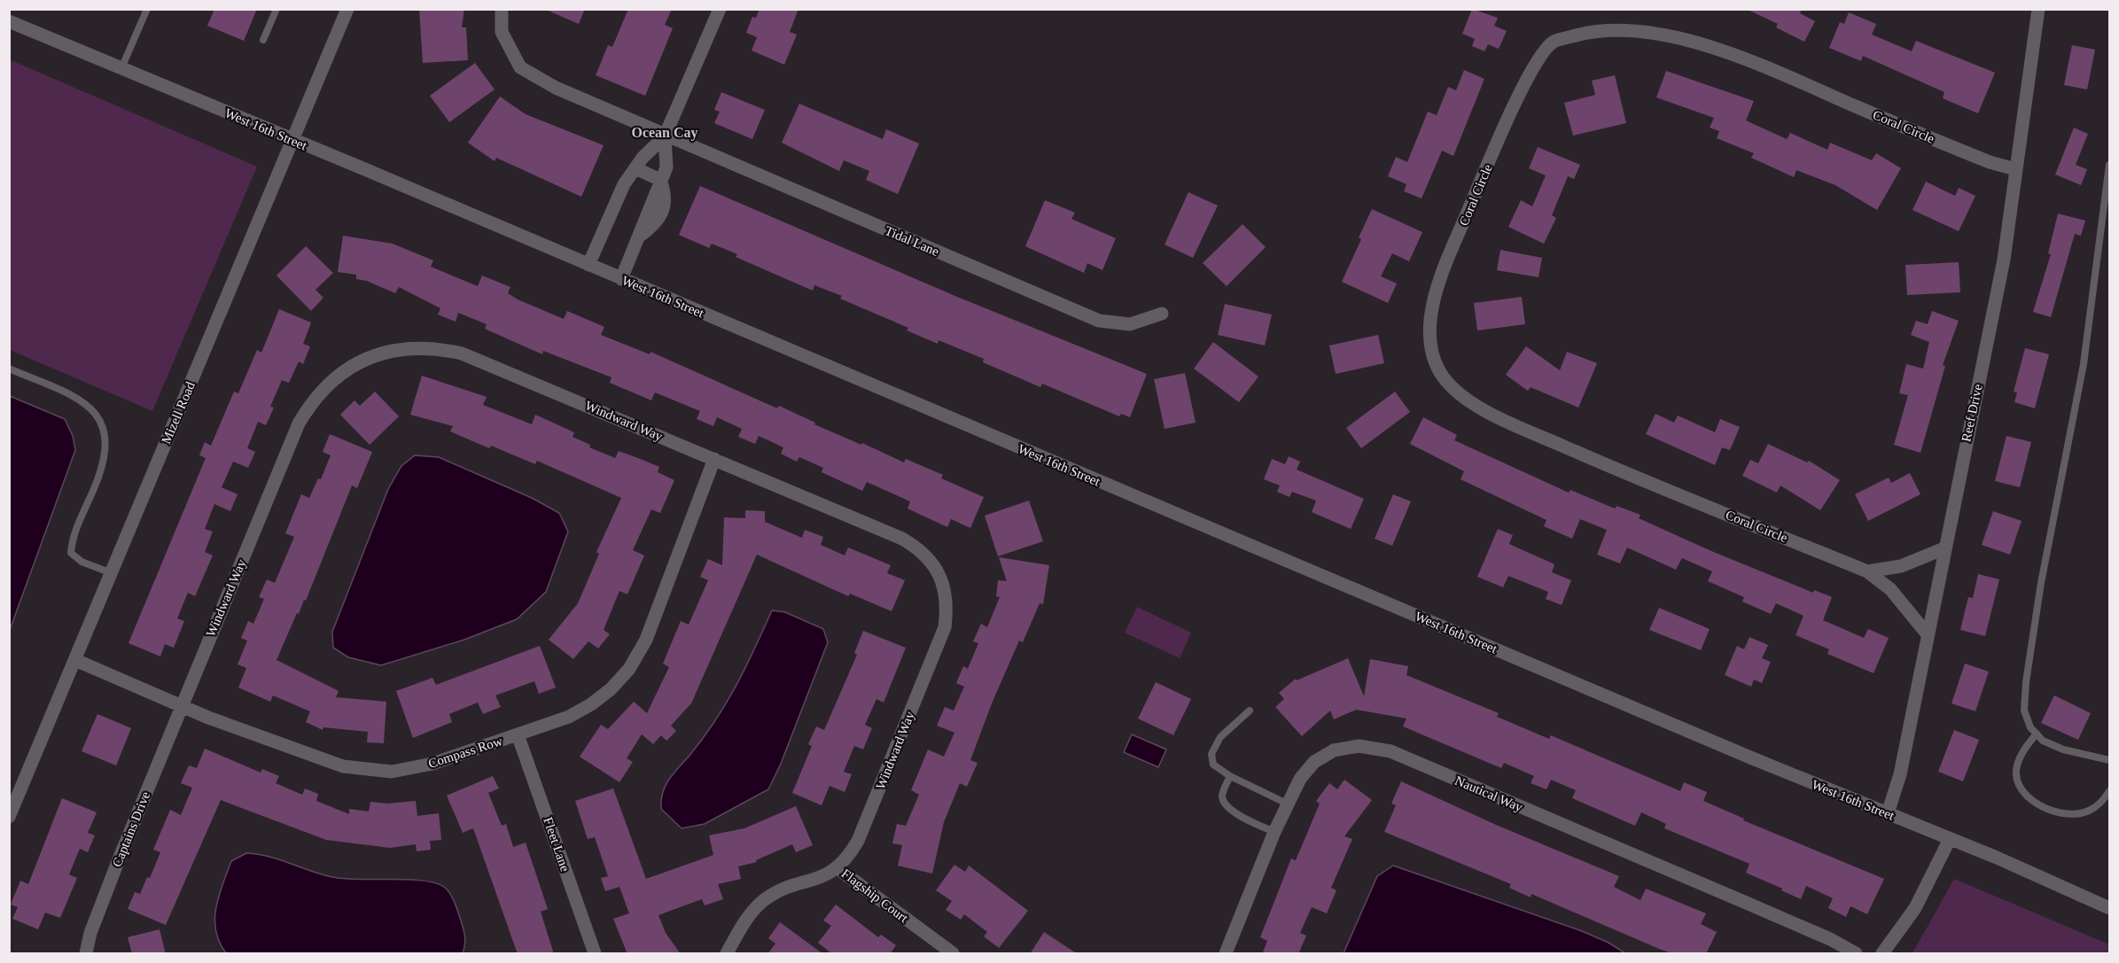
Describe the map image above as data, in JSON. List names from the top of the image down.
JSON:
{
  "streets": {
    "street": [
      "Coral Circle",
      "West 16th Street",
      "Tidal Lane",
      "Mizell Road",
      "Reef Drive",
      "Windward Way",
      "Compass Row",
      "Nautical Way",
      "Captains Drive",
      "Fleet Lane",
      "Flagship Court"
    ]
  },
  "crossings": [
    ["Coral Circle", "Reef Drive"],
    ["West 16th Street", "Mizell Road"],
    ["West 16th Street", "Reef Drive"],
    ["Mizell Road", "Compass Row"],
    ["Windward Way", "Compass Row"],
    ["Windward Way", "Captains Drive"],
    ["Windward Way", "Flagship Court"],
    ["Compass Row", "Captains Drive"],
    ["Compass Row", "Fleet Lane"]
  ],
  "districts": ["Ocean Cay"]
}
